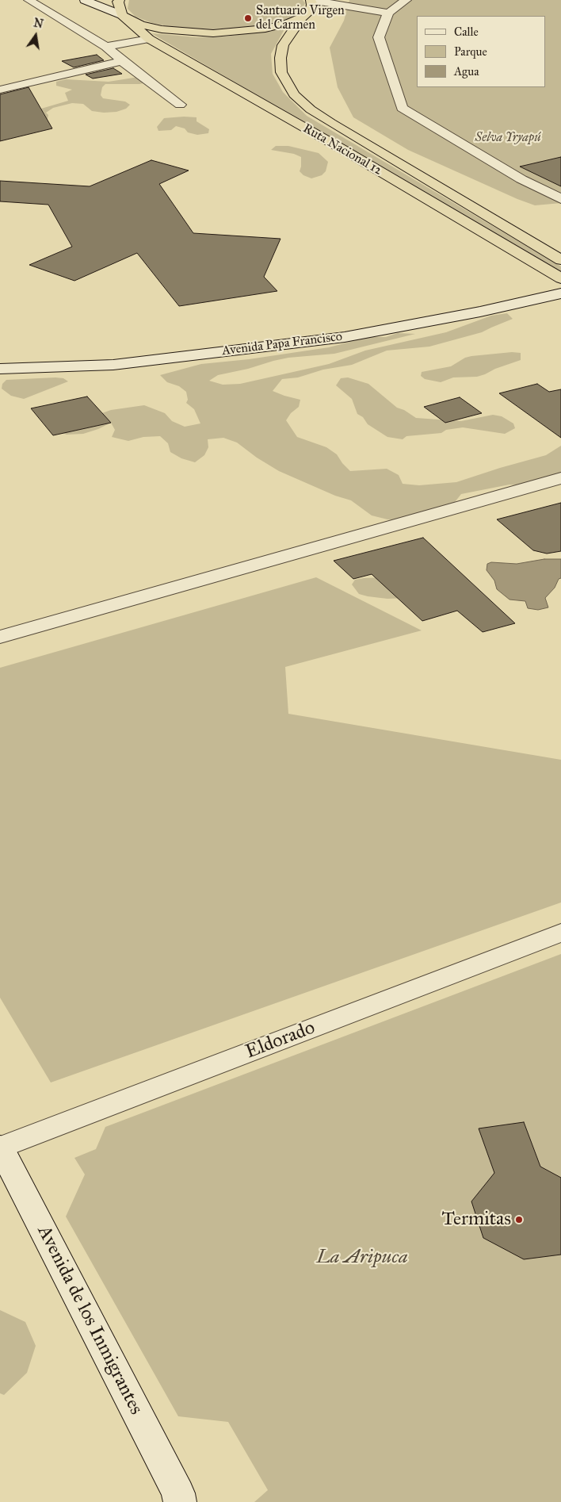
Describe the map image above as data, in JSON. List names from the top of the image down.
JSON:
{
  "streets": {
    "highway": ["Ruta Nacional 12"],
    "street": ["Avenida Papa Francisco", "Eldorado", "Avenida de los Inmigrantes"]
  },
  "crossings": [
    ["Eldorado", "Avenida de los Inmigrantes"]
  ],
  "parks": ["Selva Yryapú", "La Aripuca"],
  "places": ["Santuario Virgen del Carmen", "Termitas"],
  "legend": ["Calle", "Parque", "Agua"],
  "north": "top"
}
